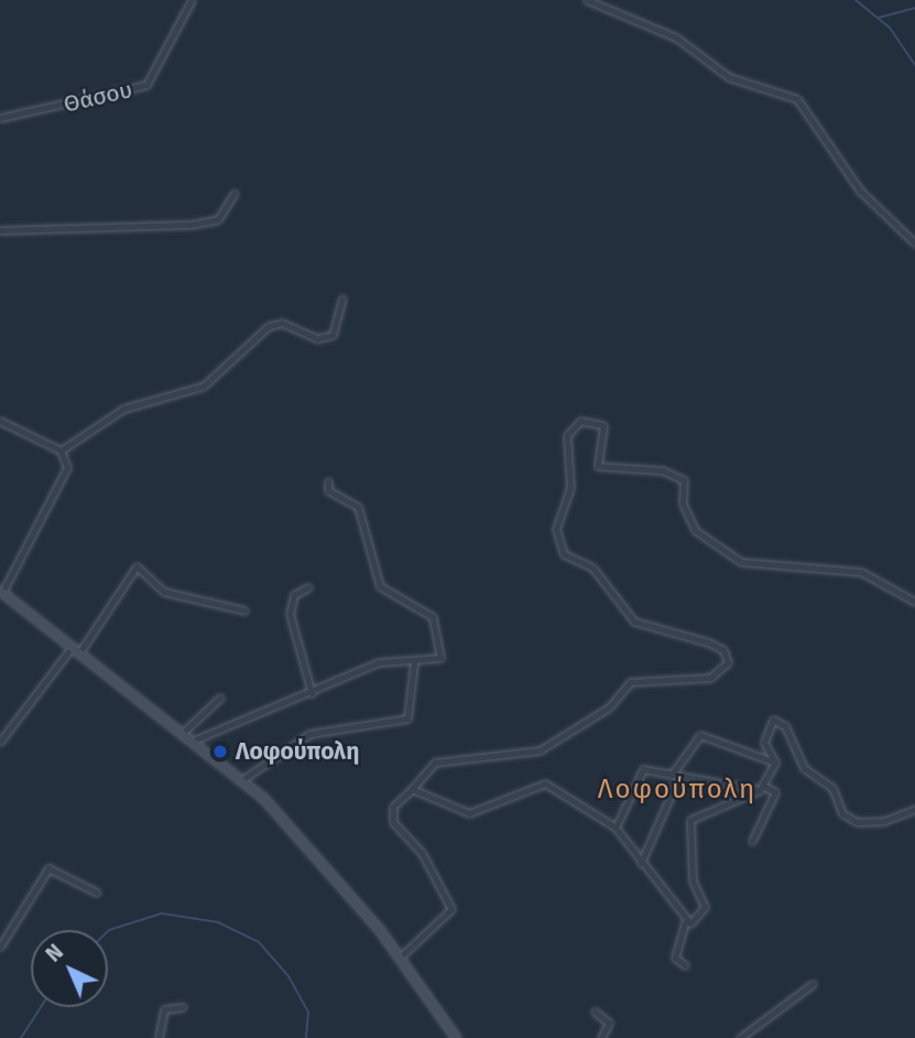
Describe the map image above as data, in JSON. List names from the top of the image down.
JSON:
{
  "streets": {
    "street": ["Θάσου"]
  },
  "districts": ["Λοφούπολη"],
  "places": ["Λοφούπολη"],
  "north": "top left"
}
